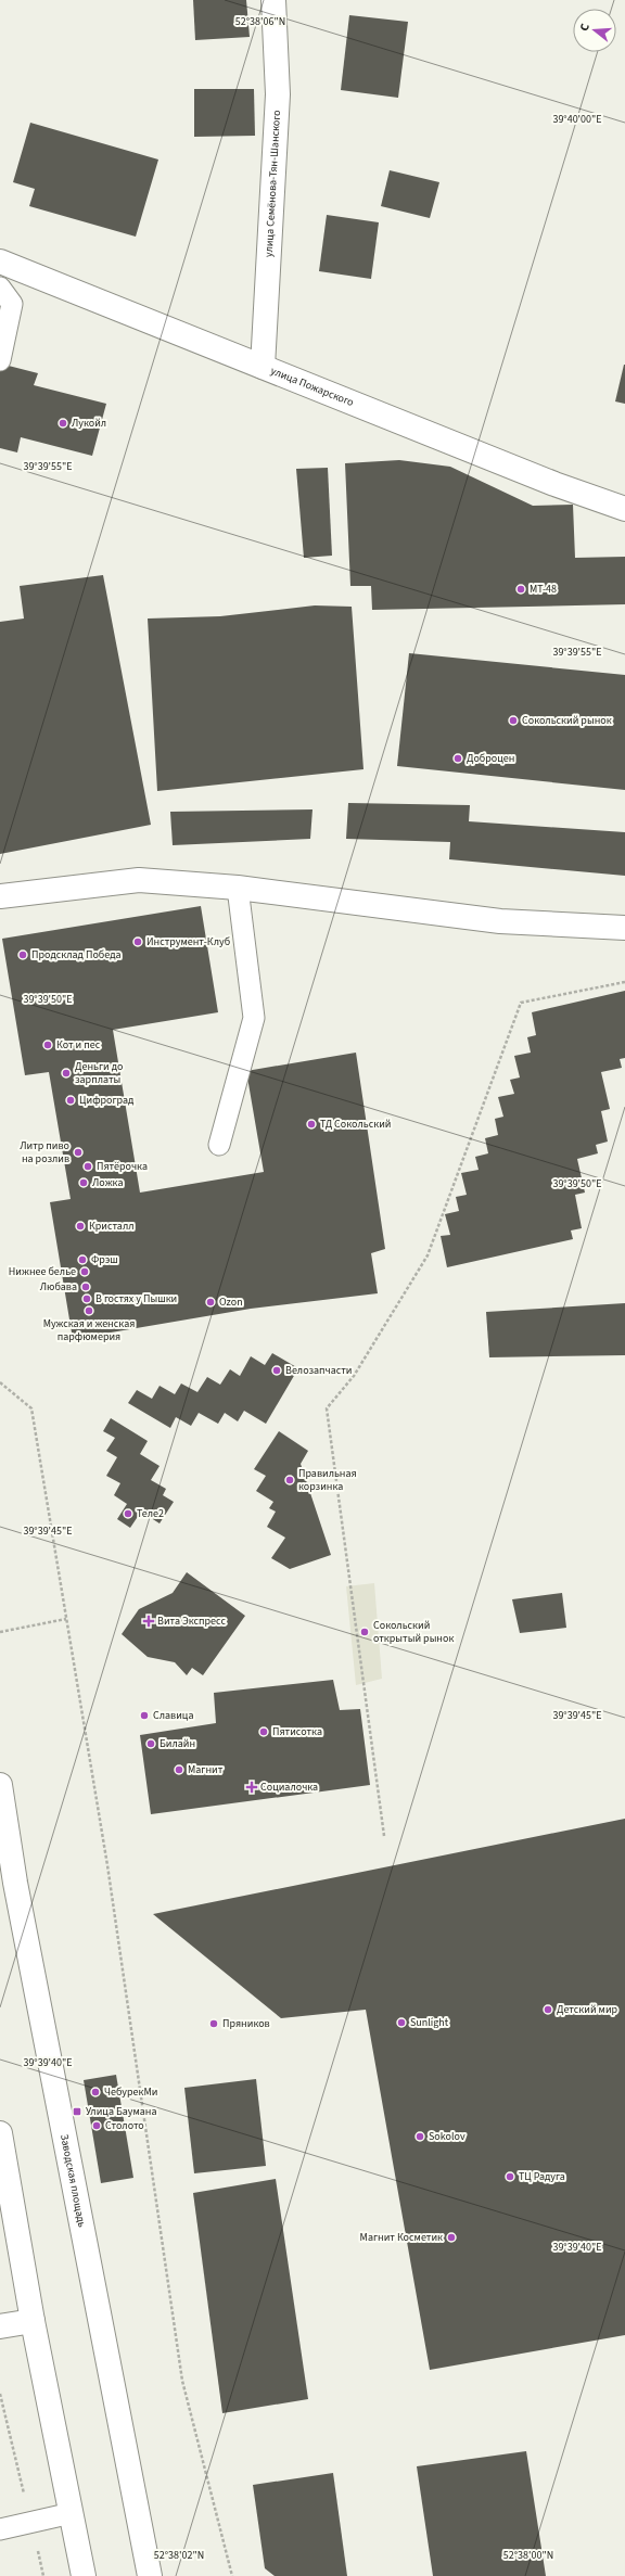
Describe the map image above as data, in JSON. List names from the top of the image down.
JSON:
{
  "streets": {
    "street": ["улица Семёнова-Тян-Шанского", "улица Пожарского", "Заводская площадь"]
  },
  "crossings": [
    ["улица Семёнова-Тян-Шанского", "улица Пожарского"]
  ],
  "places": {
    "other": [
      "Лукойл",
      "МТ-48",
      "Сокольский рынок",
      "Доброцен",
      "Инструмент-Клуб",
      "Продсклад Победа",
      "Кот и пес",
      "Деньги до зарплаты",
      "Цифроград",
      "ТД Сокольский",
      "Литр пиво на розлив",
      "Пятёрочка",
      "Ложка",
      "Кристалл",
      "Фрэш",
      "Нижнее белье",
      "Любава",
      "В гостях у Пышки",
      "Ozon",
      "Мужская и женская парфюмерия",
      "Велозапчасти",
      "Правильная корзинка",
      "Теле2",
      "Сокольский открытый рынок",
      "Славица",
      "Пятисотка",
      "Билайн",
      "Магнит",
      "Детский мир",
      "Sunlight",
      "Пряников",
      "ЧебурекМи",
      "Столото",
      "Sokolov",
      "ТЦ Радуга",
      "Магнит Косметик"
    ],
    "health": ["Вита Экспресс", "Социалочка"],
    "transit": ["Улица Баумана"]
  },
  "north": "left",
  "coordinates": [
    "52°38'06\"N",
    "39°40'00\"E",
    "39°39'55\"E",
    "39°39'50\"E",
    "39°39'45\"E",
    "39°39'40\"E",
    "52°38'02\"N",
    "52°38'00\"N"
  ]
}
